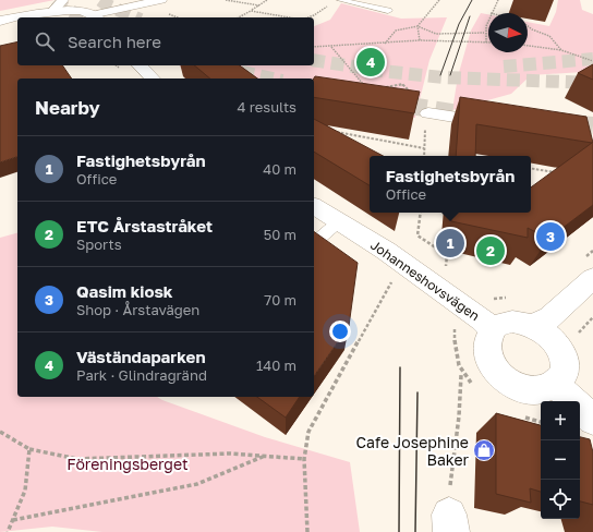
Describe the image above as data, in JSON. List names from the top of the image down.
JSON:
{
  "streets": {
    "main road": ["Johanneshovsvägen"]
  },
  "parks": ["Föreningsberget"],
  "places": {
    "shop": ["Cafe Josephine Baker"]
  },
  "north": "right",
  "page": {
    "search": "Search here",
    "pins": [
      "4",
      "3",
      "1",
      "2"
    ],
    "heading": ["Nearby", "4 results"],
    "list": [
      {
        "mark": "1",
        "name": "Fastighetsbyrån",
        "note": "Office",
        "value": "40 m"
      },
      {
        "mark": "2",
        "name": "ETC Årstastråket",
        "note": "Sports",
        "value": "50 m"
      },
      {
        "mark": "3",
        "name": "Qasim kiosk",
        "note": "Shop · Årstavägen",
        "value": "70 m"
      },
      {
        "mark": "4",
        "name": "Väständaparken",
        "note": "Park · Glindragränd",
        "value": "140 m"
      }
    ],
    "popup": ["Fastighetsbyrån", "Office"],
    "map_buttons": ["+", "−"]
  }
}
